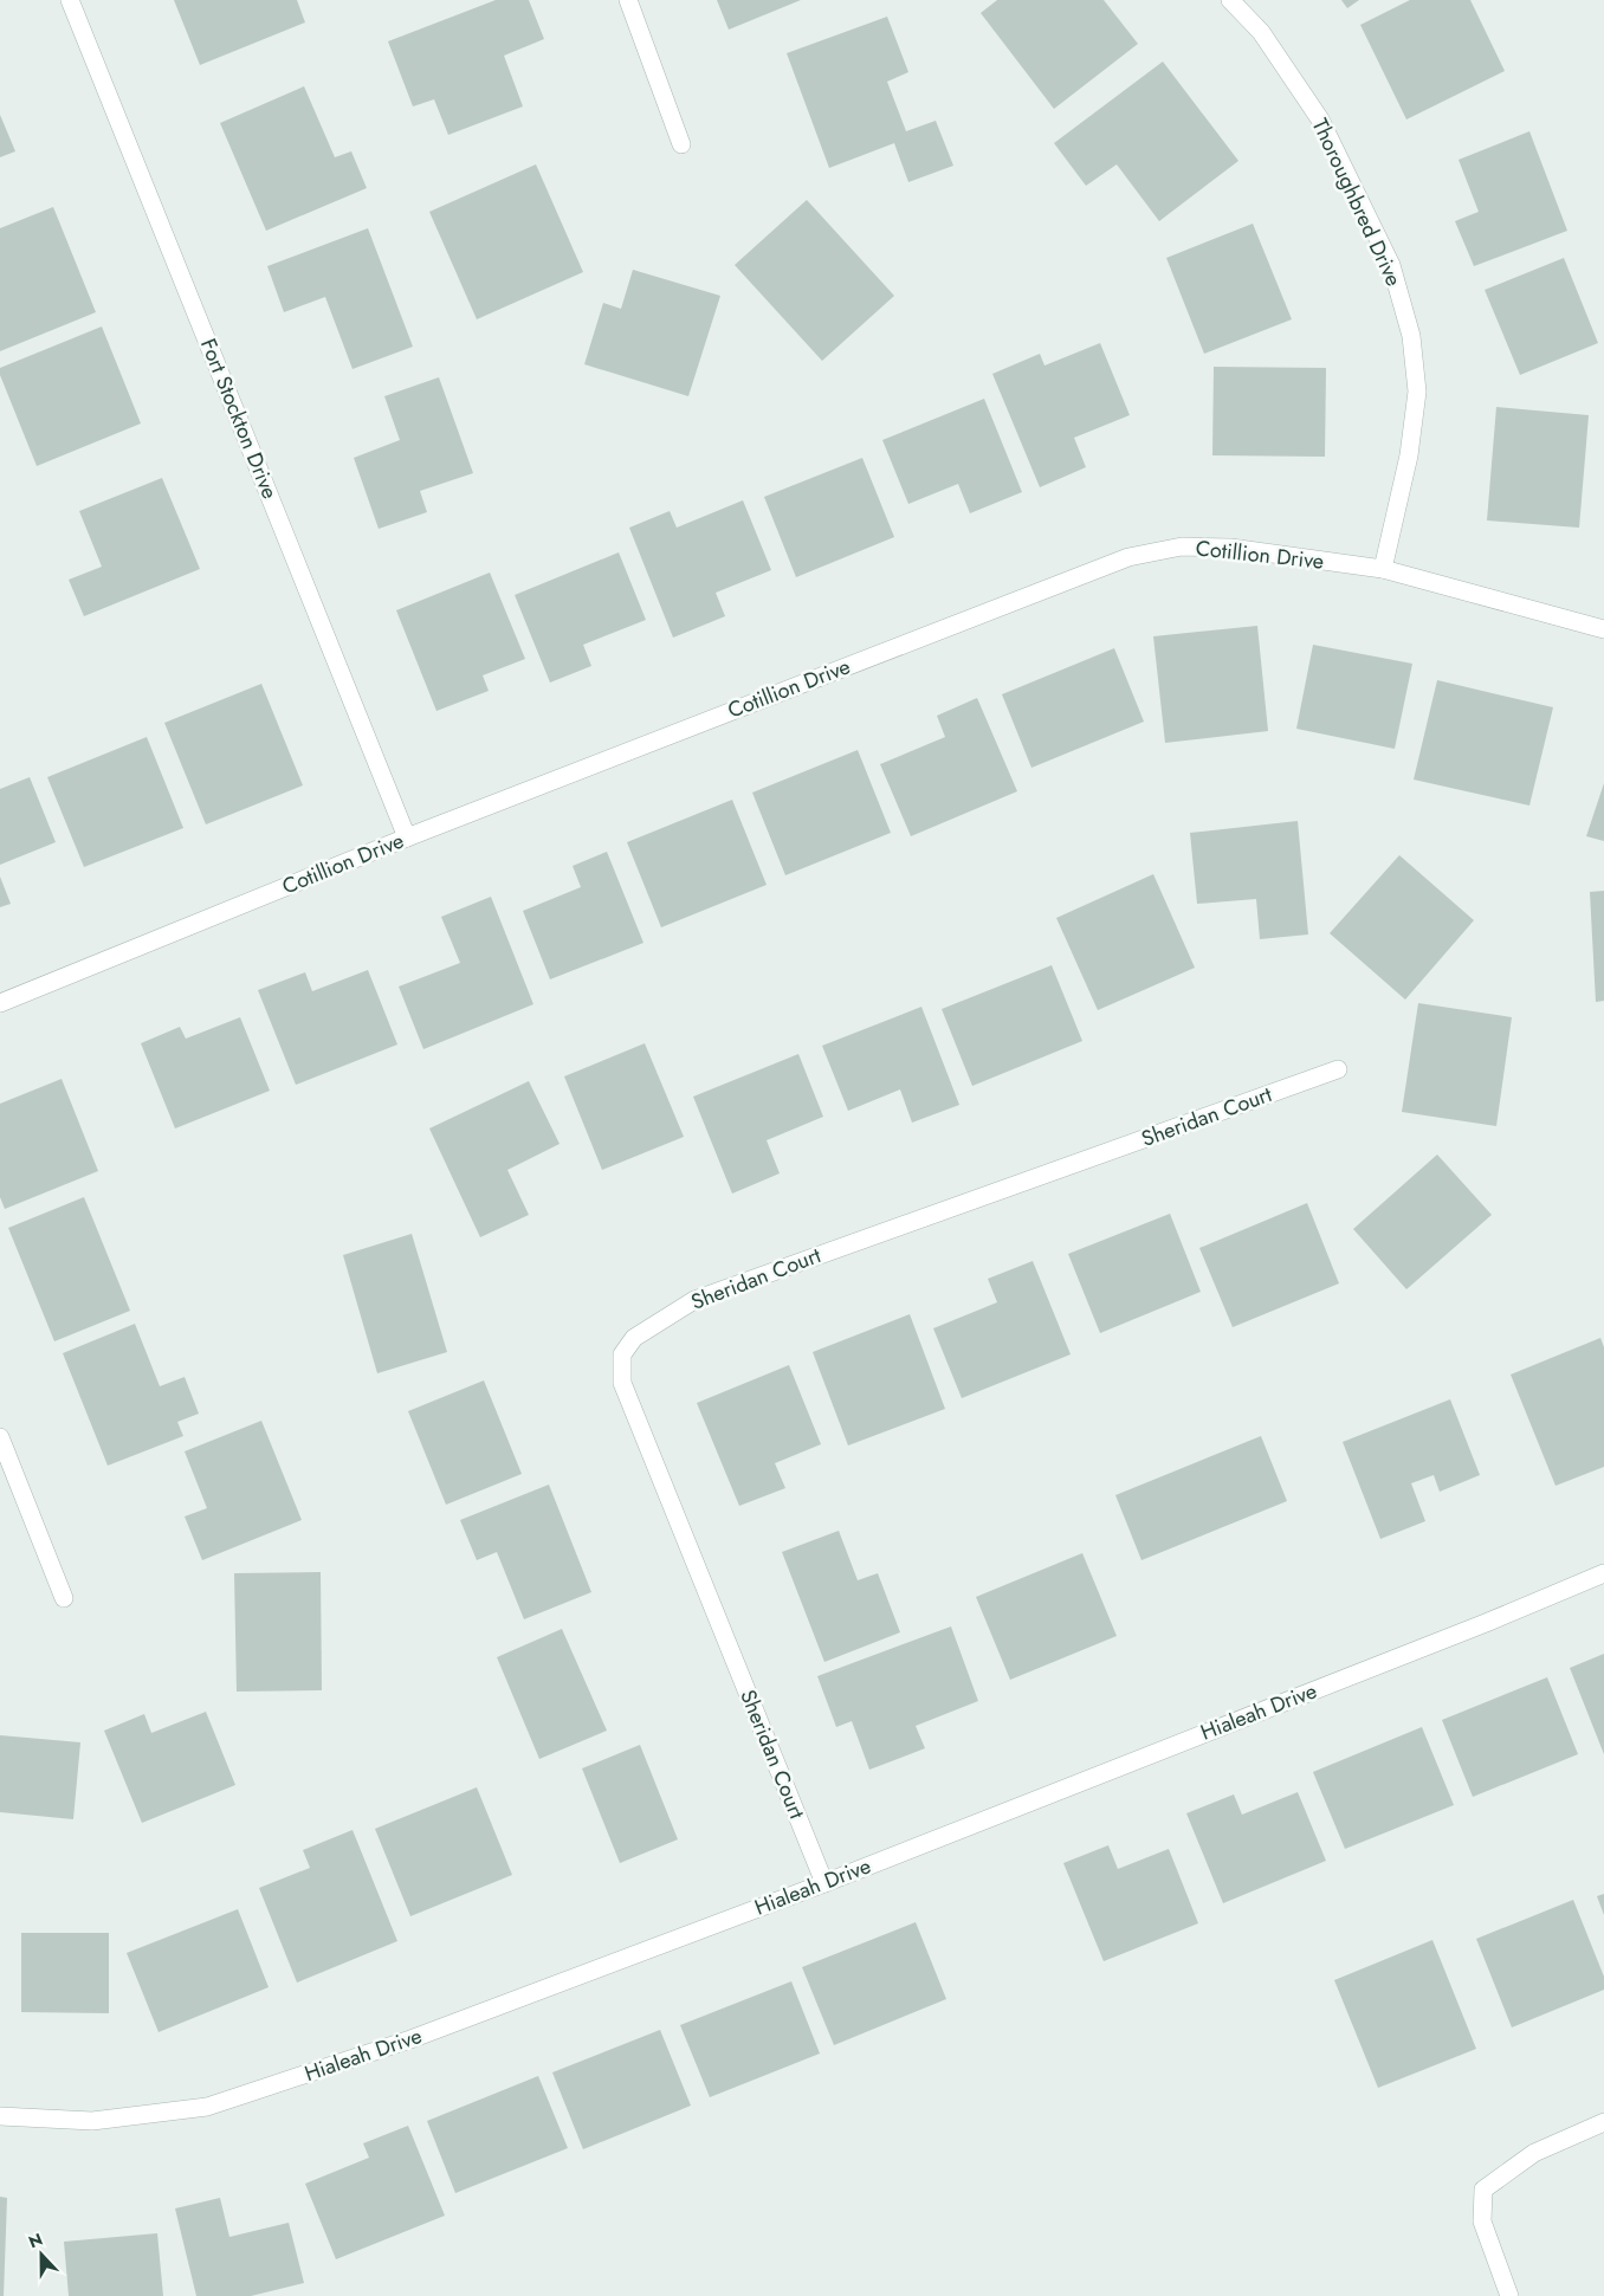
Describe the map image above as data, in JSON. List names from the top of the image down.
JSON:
{
  "streets": {
    "street": [
      "Thoroughbred Drive",
      "Fort Stockton Drive",
      "Cotillion Drive",
      "Sheridan Court",
      "Hialeah Drive"
    ]
  },
  "crossings": [
    ["Thoroughbred Drive", "Cotillion Drive"],
    ["Fort Stockton Drive", "Cotillion Drive"],
    ["Sheridan Court", "Hialeah Drive"]
  ],
  "north": "top"
}
